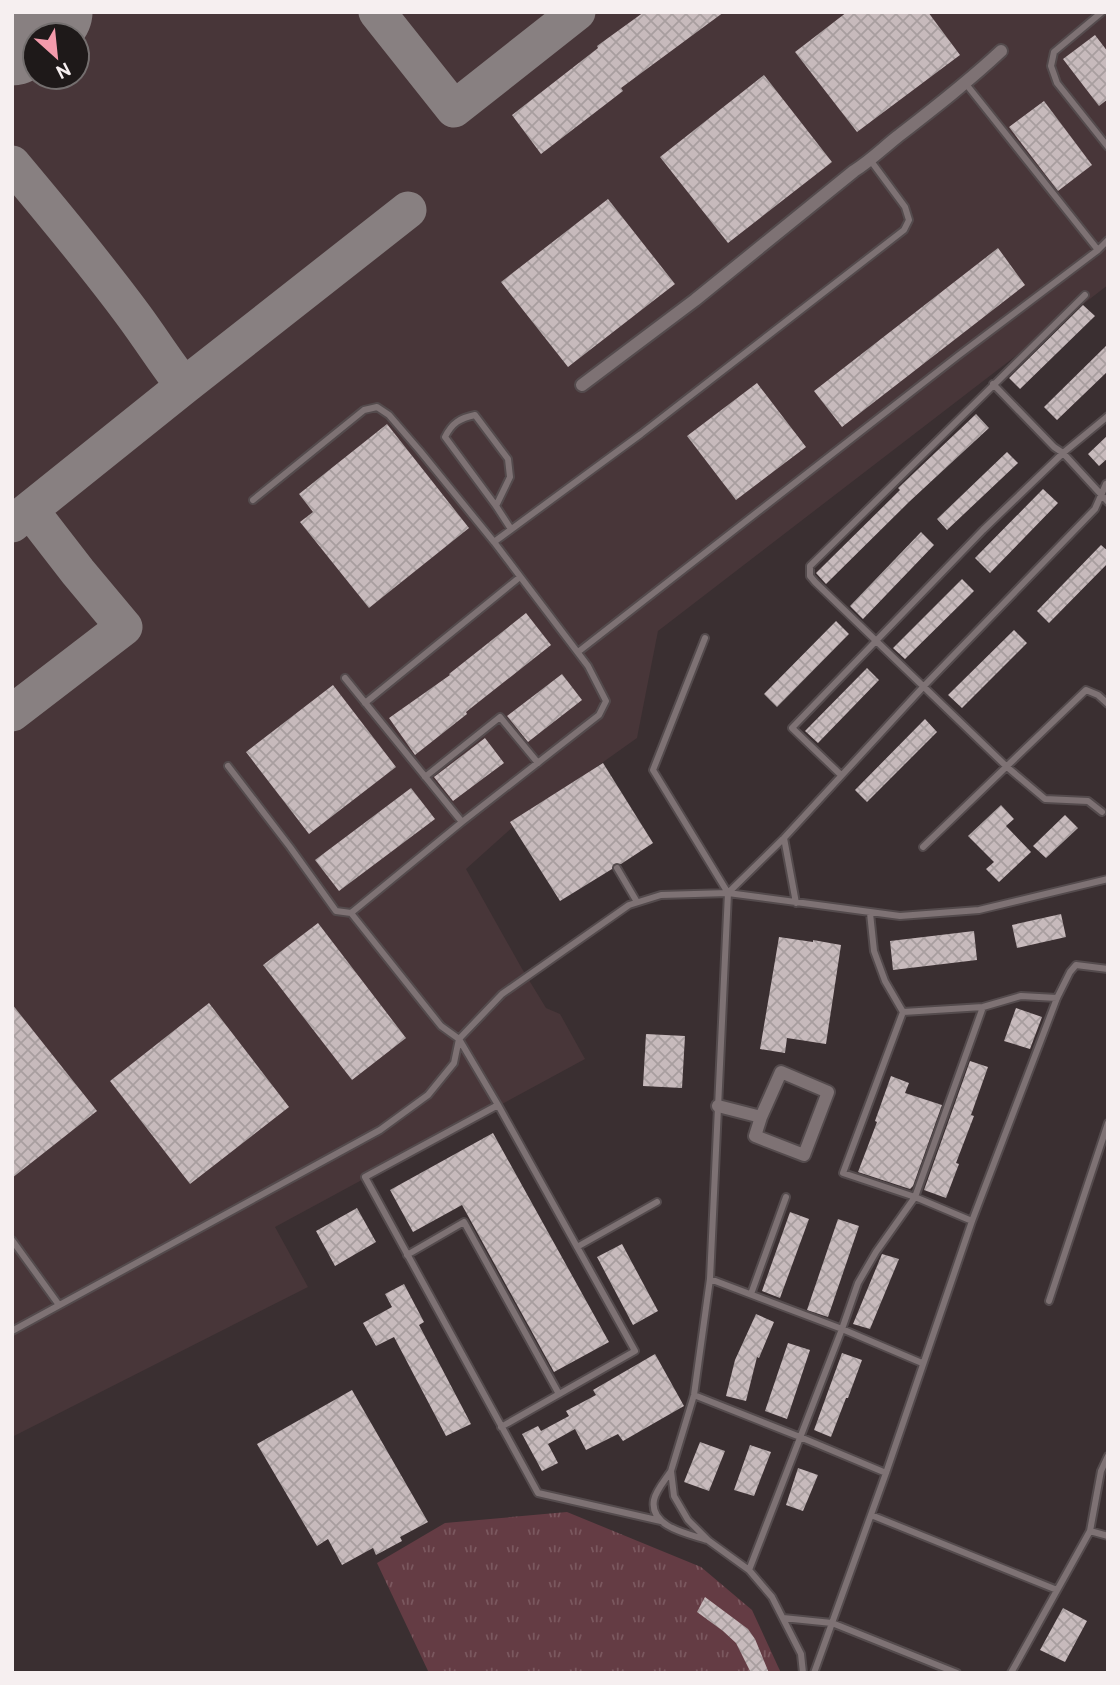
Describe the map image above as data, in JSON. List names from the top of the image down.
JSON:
{
  "north": "bottom right"
}
